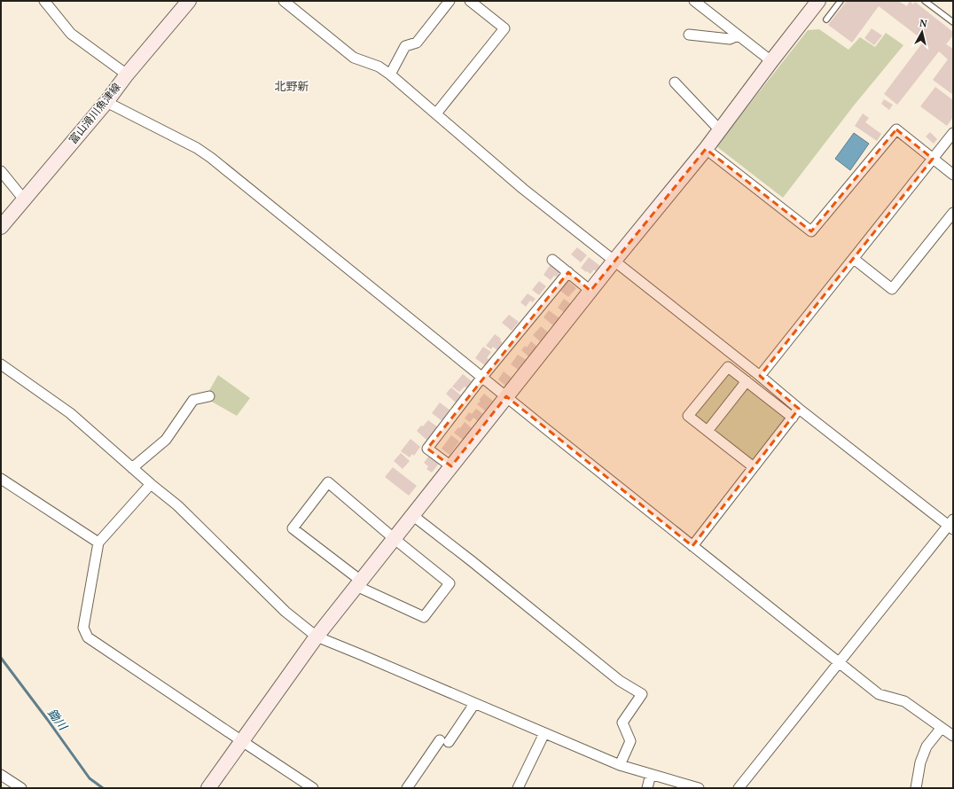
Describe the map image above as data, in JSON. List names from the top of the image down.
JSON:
{
  "streets": {
    "street": ["富山滑川魚津線"]
  },
  "districts": ["北野新"],
  "water": ["鋤川"],
  "north": "top"
}
